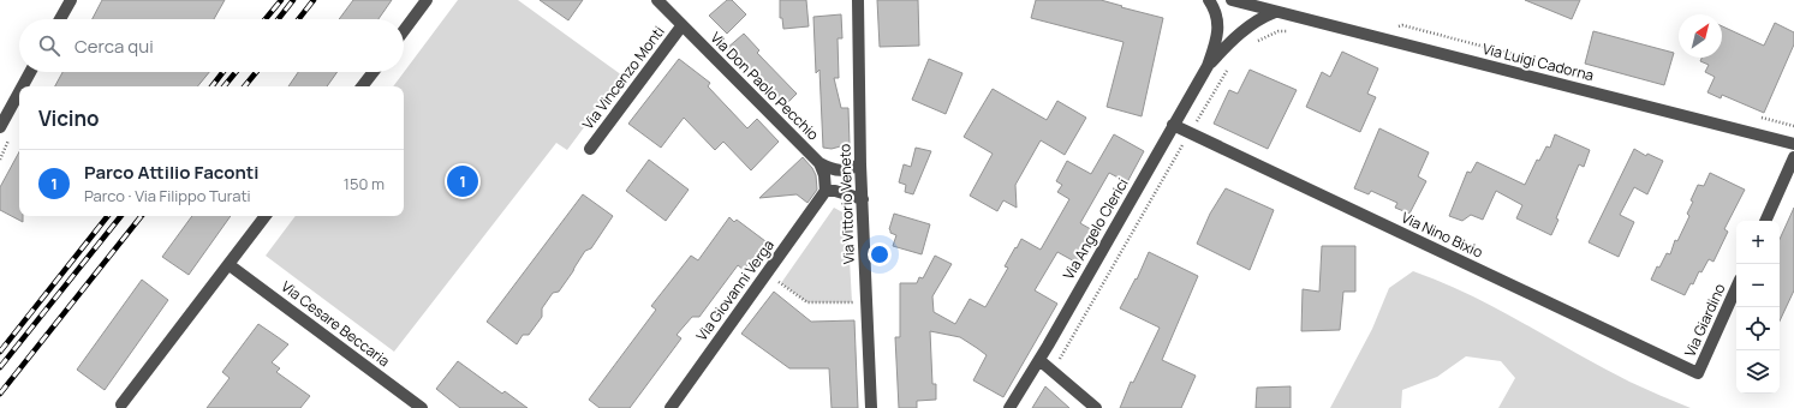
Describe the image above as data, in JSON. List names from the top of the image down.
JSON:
{
  "streets": {
    "street": [
      "Via Luigi Cadorna",
      "Via Vincenzo Monti",
      "Via Don Paolo Pecchio",
      "Via Vittorio Veneto",
      "Via Angelo Clerici",
      "Via Nino Bixio",
      "Via Giovanni Verga",
      "Via Giardino",
      "Via Cesare Beccaria"
    ]
  },
  "crossings": [
    ["Via Luigi Cadorna", "Via Angelo Clerici"],
    ["Via Vincenzo Monti", "Via Don Paolo Pecchio"],
    ["Via Don Paolo Pecchio", "Via Vittorio Veneto"],
    ["Via Angelo Clerici", "Via Nino Bixio"],
    ["Via Nino Bixio", "Via Giardino"]
  ],
  "north": "top right",
  "page": {
    "search": "Cerca qui",
    "heading": "Vicino",
    "list": [
      {
        "mark": "1",
        "name": "Parco Attilio Faconti",
        "note": "Parco · Via Filippo Turati",
        "value": "150 m"
      }
    ],
    "pins": "1",
    "map_buttons": ["+", "−"]
  }
}
